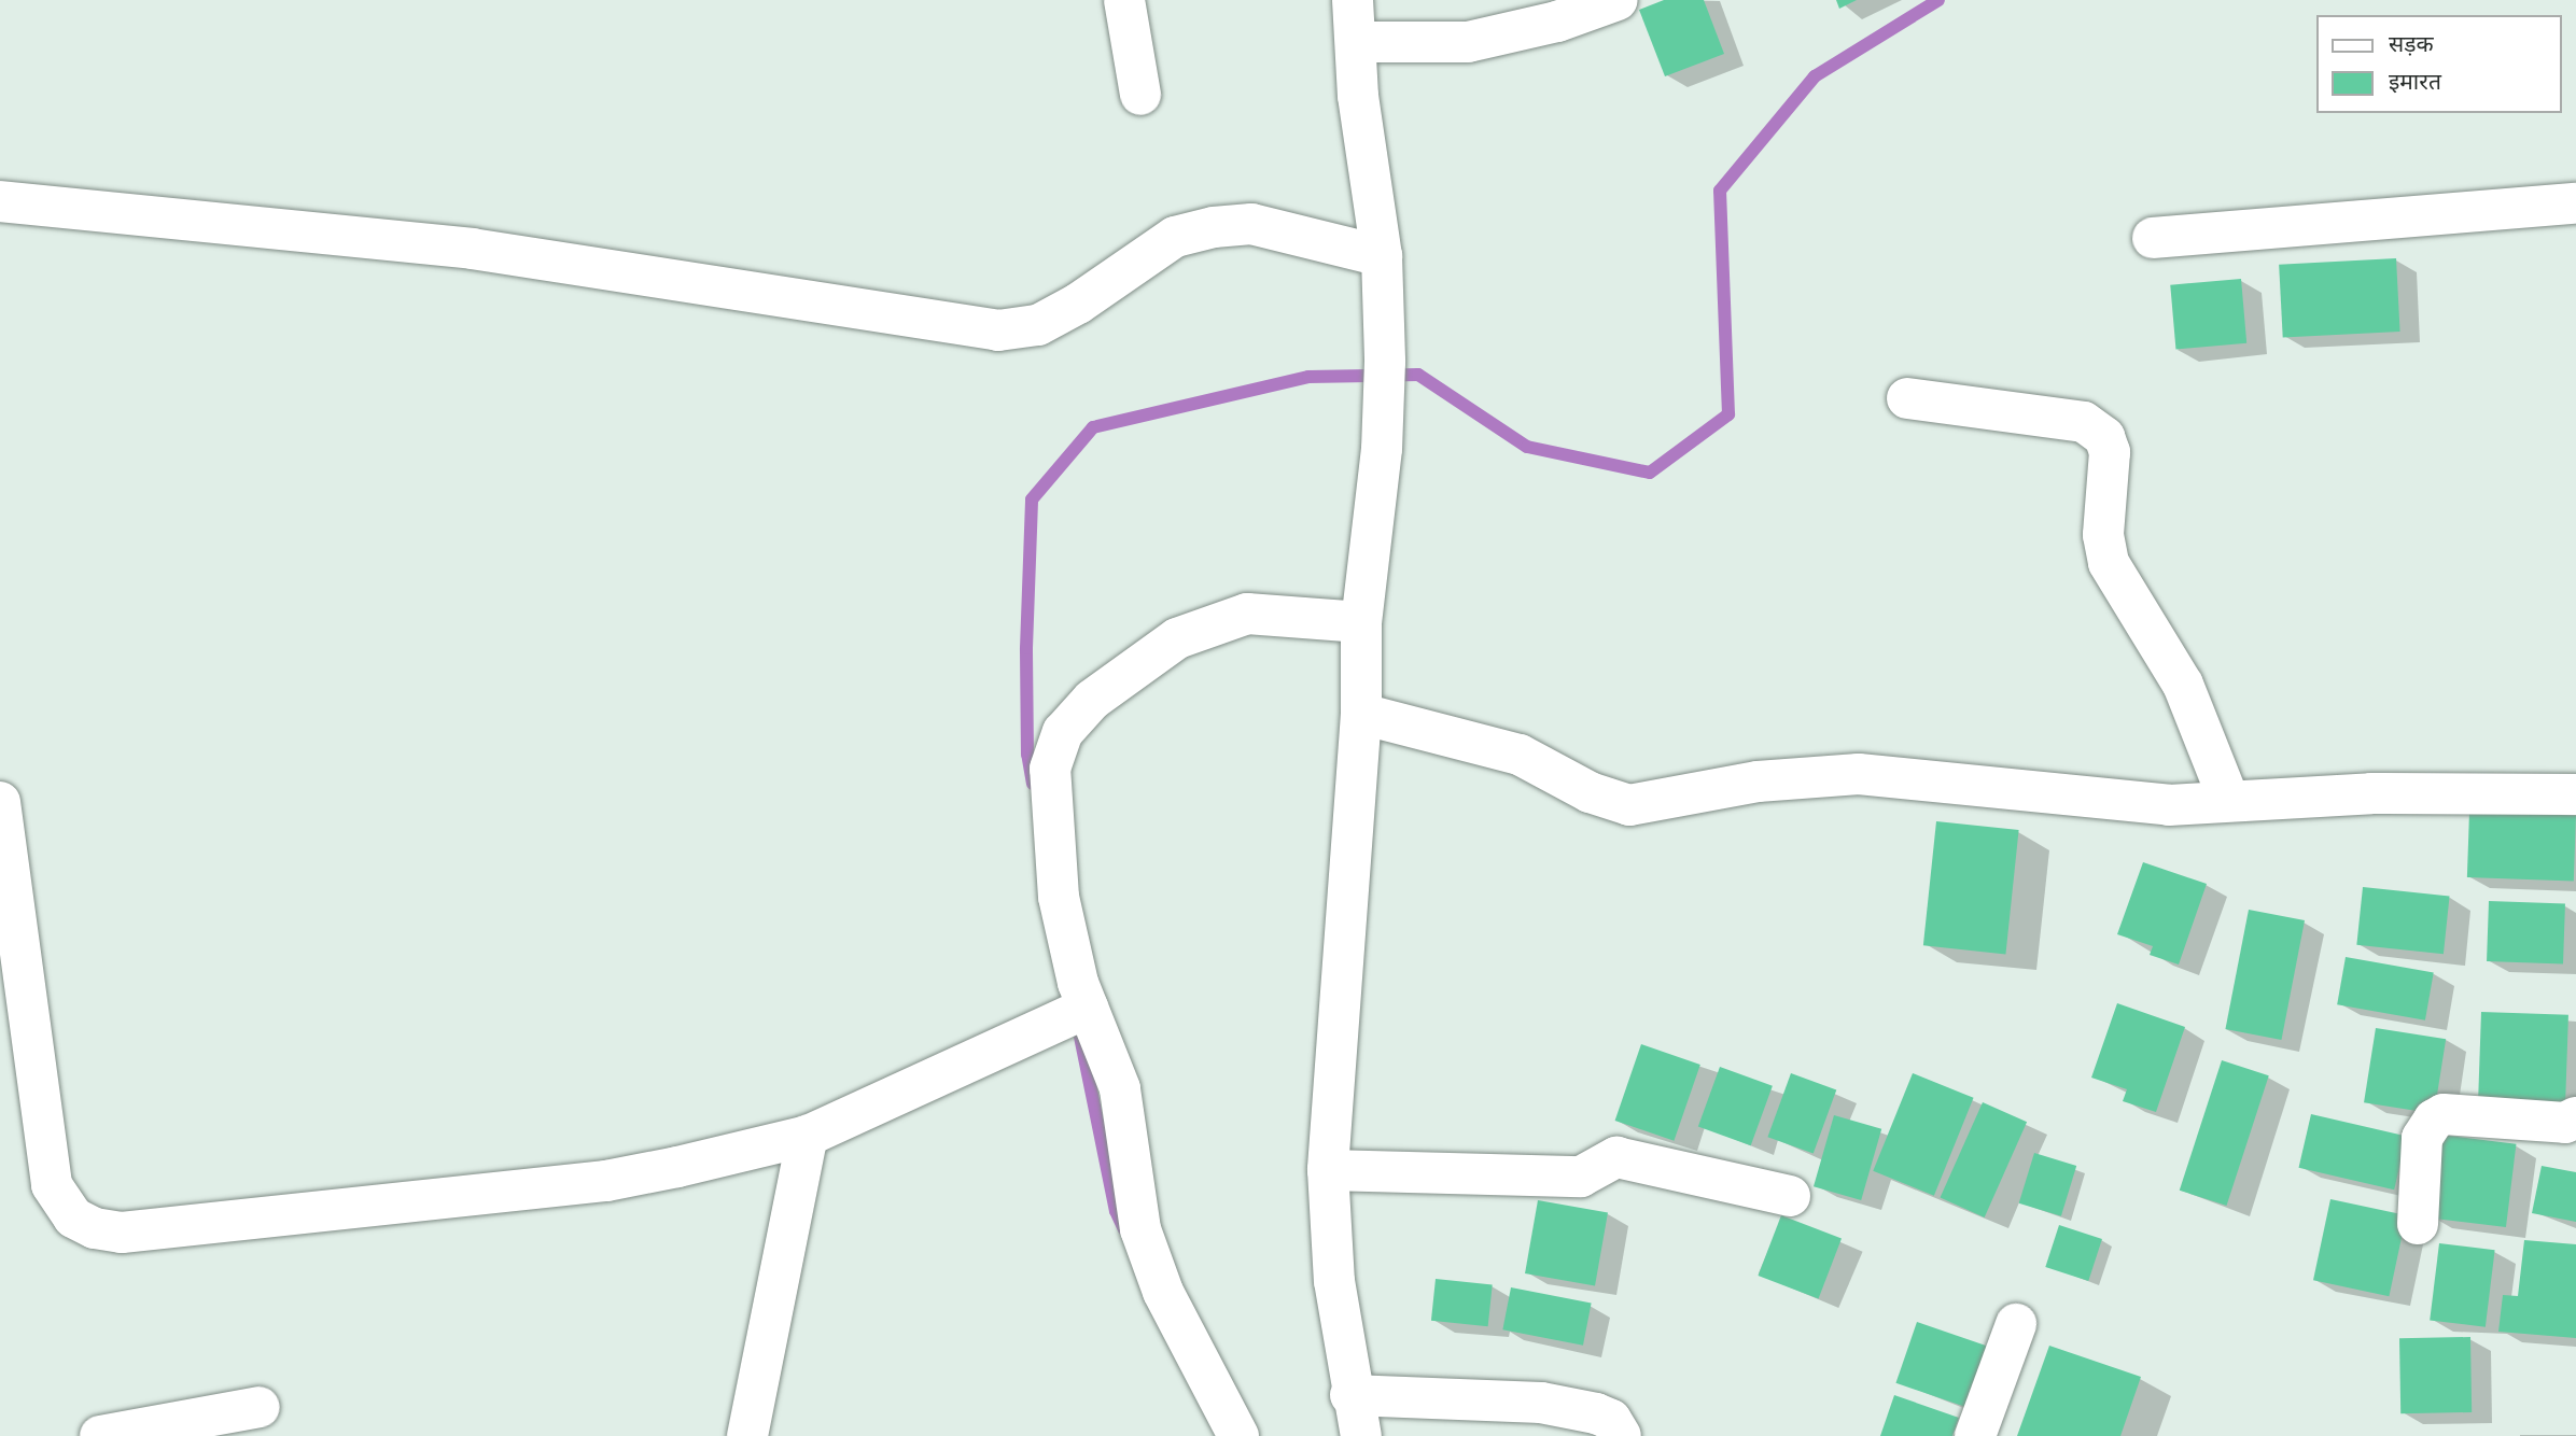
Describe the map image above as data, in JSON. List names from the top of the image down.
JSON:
{
  "legend": ["सड़क", "इमारत"]
}
